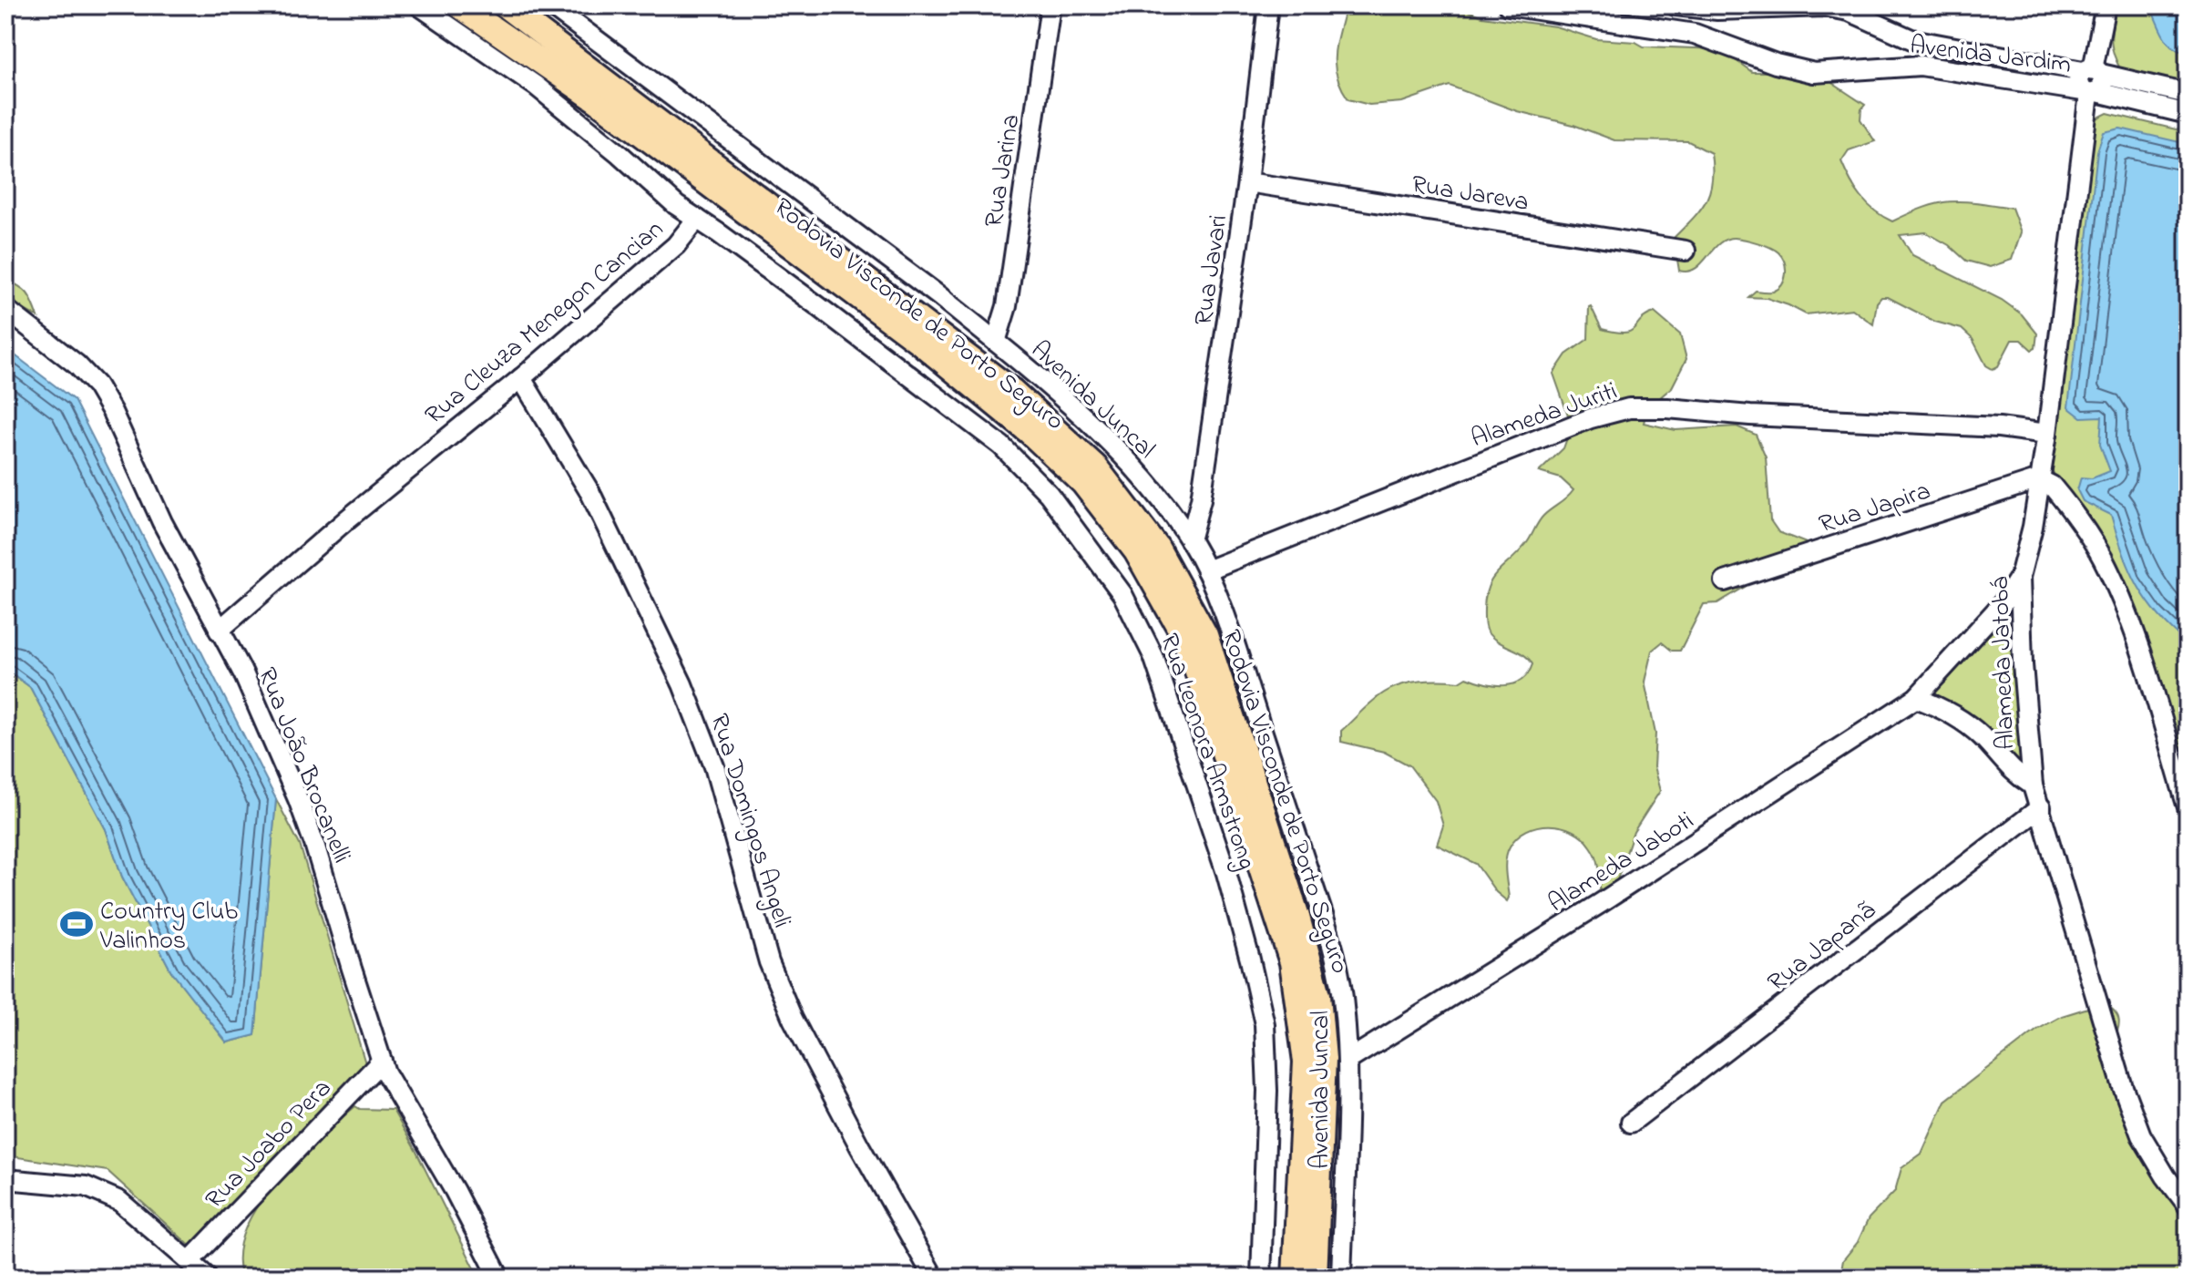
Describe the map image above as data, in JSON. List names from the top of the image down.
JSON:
{
  "streets": {
    "main road": ["Rodovia Visconde de Porto Seguro"],
    "street": [
      "Avenida Jardim",
      "Rua Jarina",
      "Rua Jareva",
      "Rua Javari",
      "Rua Cleuza Menegon Cancian",
      "Avenida Juncal",
      "Alameda Juriti",
      "Rua Japira",
      "Alameda Jatobá",
      "Rua Leonora Armstrong",
      "Rua João Brocanelli",
      "Rua Domingos Angeli",
      "Alameda Jaboti",
      "Rua Japanã",
      "Rua Joabo Pera"
    ]
  },
  "crossings": [
    ["Avenida Jardim", "Alameda Jatobá"],
    ["Rua Jarina", "Avenida Juncal"],
    ["Rua Jareva", "Rua Javari"],
    ["Rua Javari", "Avenida Juncal"],
    ["Rua Cleuza Menegon Cancian", "Rua Leonora Armstrong"],
    ["Rua Cleuza Menegon Cancian", "Rua João Brocanelli"],
    ["Rua Cleuza Menegon Cancian", "Rua Domingos Angeli"],
    ["Avenida Juncal", "Alameda Juriti"],
    ["Avenida Juncal", "Alameda Jaboti"],
    ["Alameda Juriti", "Alameda Jatobá"],
    ["Rua Japira", "Alameda Jatobá"],
    ["Alameda Jatobá", "Alameda Jaboti"],
    ["Alameda Jatobá", "Rua Japanã"],
    ["Rua João Brocanelli", "Rua Joabo Pera"]
  ],
  "places": {
    "sports": ["Country Club Valinhos"]
  }
}
